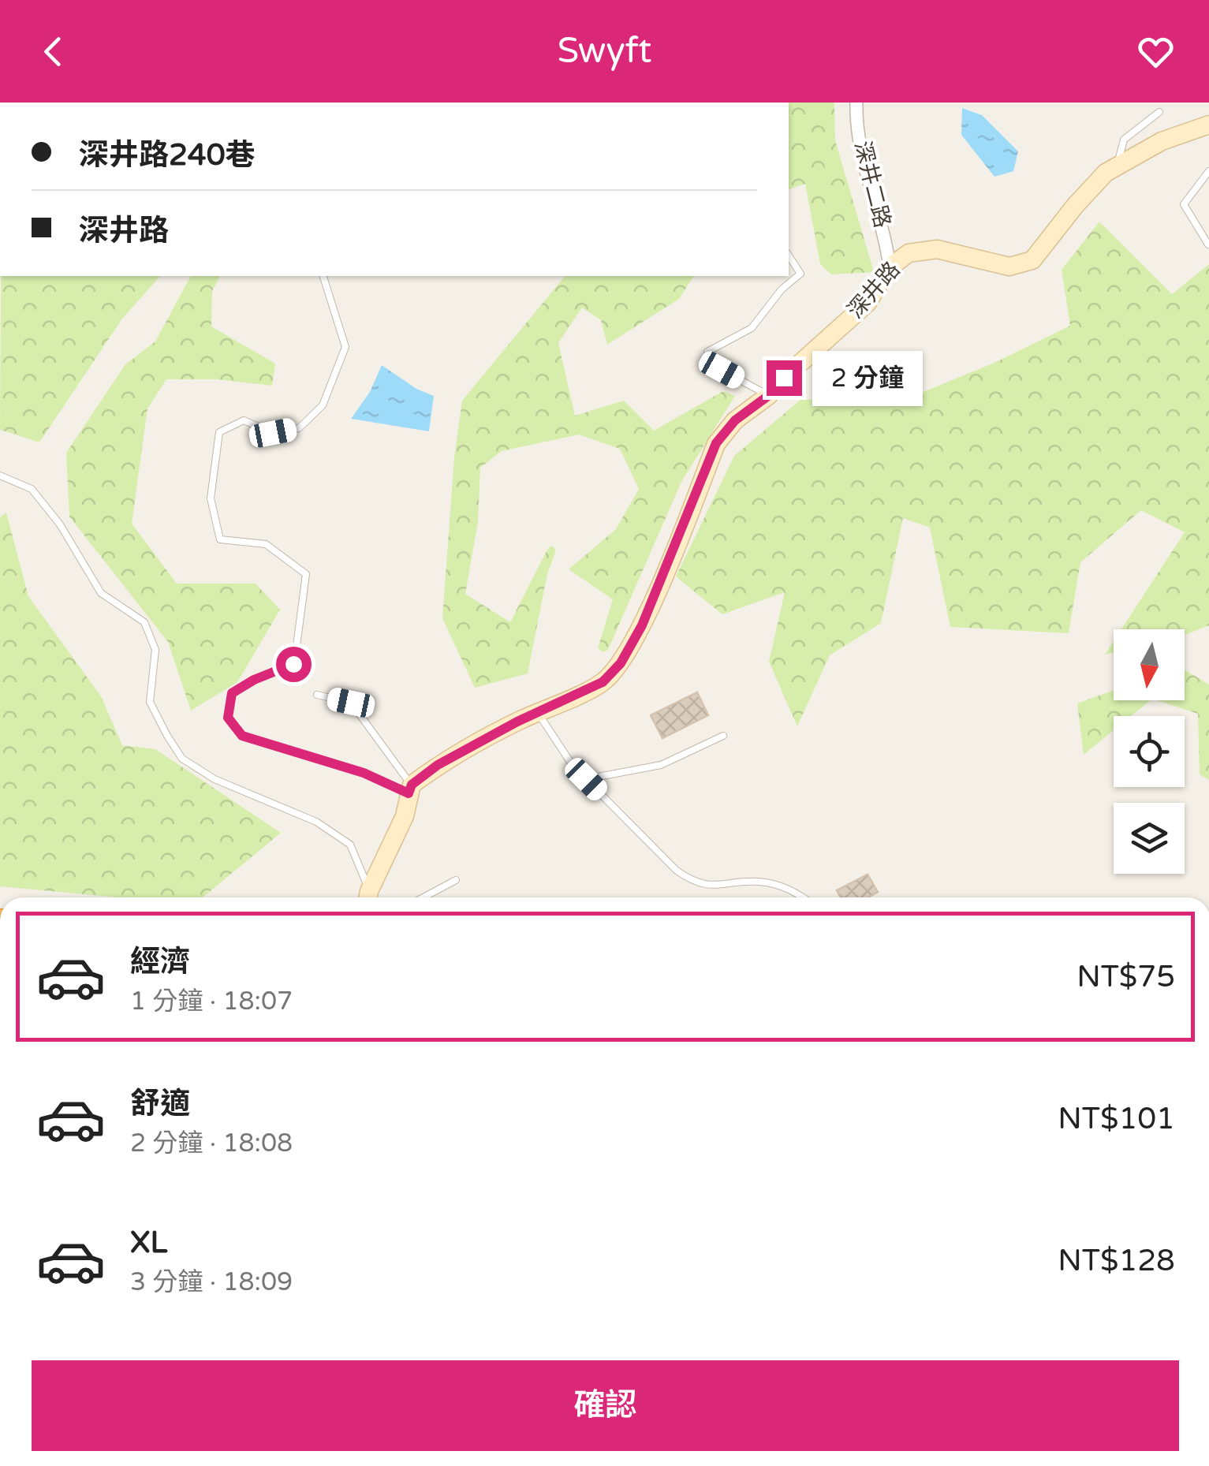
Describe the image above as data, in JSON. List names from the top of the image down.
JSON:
{
  "streets": {
    "street": ["深井二路", "深井路"]
  },
  "crossings": [
    ["深井二路", "深井路"]
  ],
  "north": "bottom",
  "page": {
    "header": "Swyft",
    "banner": ["深井路240巷", "深井路"],
    "bubble": "2 分鐘",
    "list": [
      {
        "name": "經濟",
        "note": "1 分鐘 · 18:07",
        "value": "NT$75"
      },
      {
        "name": "舒適",
        "note": "2 分鐘 · 18:08",
        "value": "NT$101"
      },
      {
        "name": "XL",
        "note": "3 分鐘 · 18:09",
        "value": "NT$128"
      }
    ],
    "buttons": "確認"
  }
}
